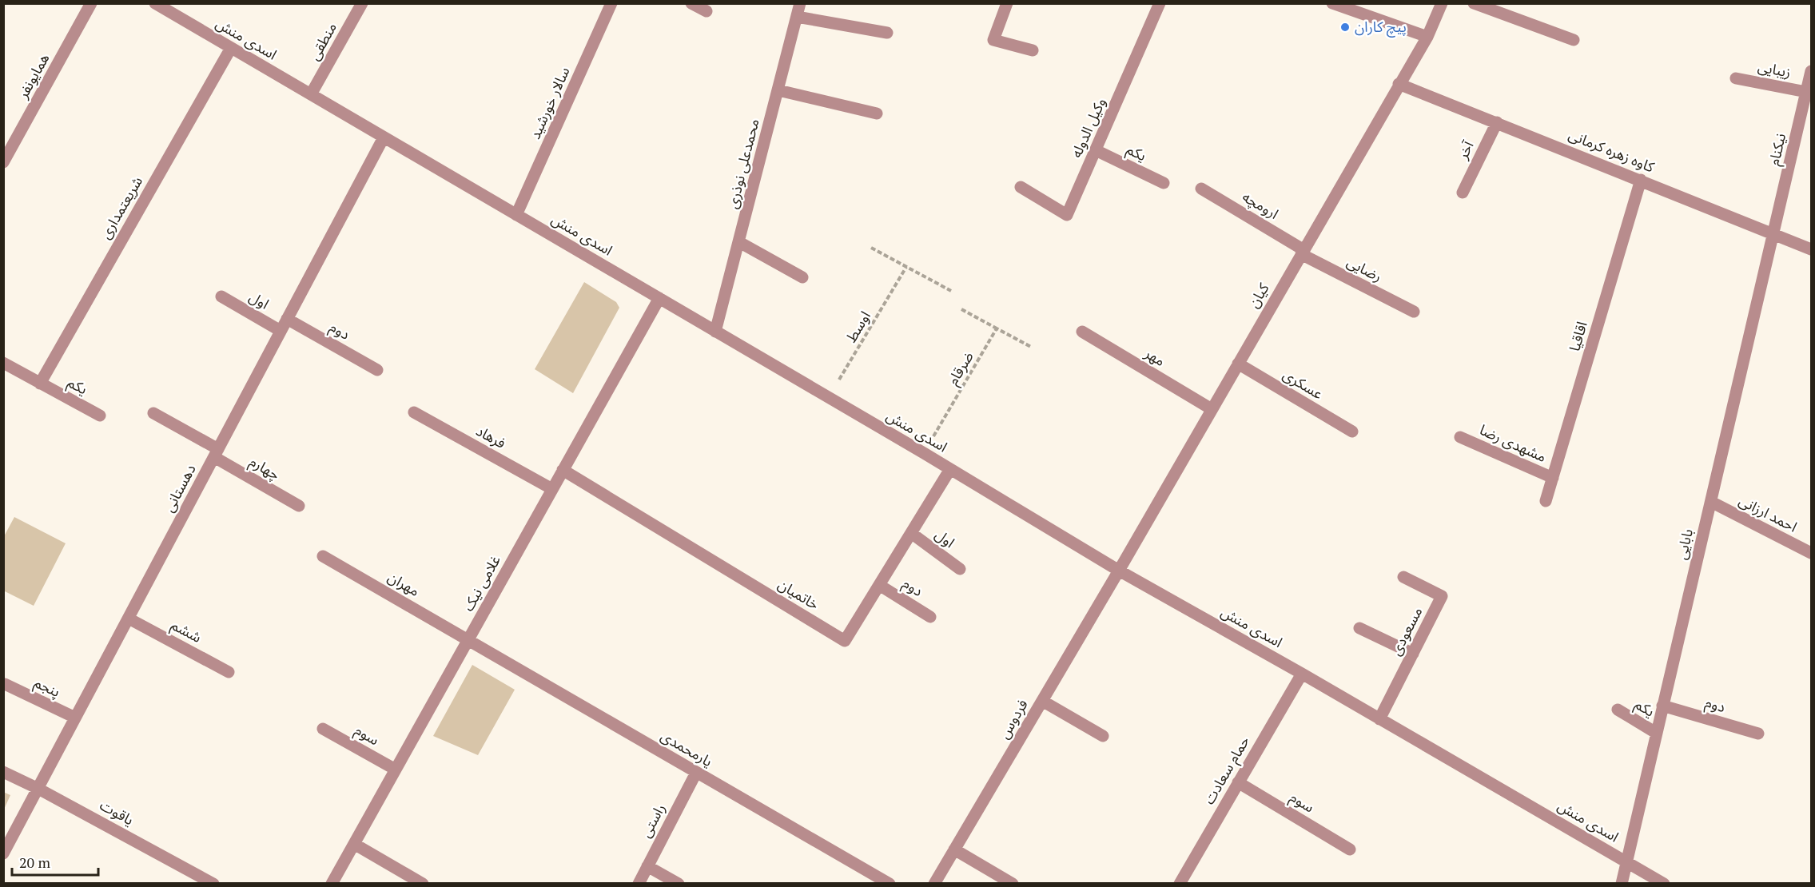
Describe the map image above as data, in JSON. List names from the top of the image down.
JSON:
{
  "streets": {
    "street": [
      "اسدی منش",
      "منطقی",
      "زیبایی",
      "همایونفر",
      "سالار خورشید",
      "وکیل الدوله",
      "نیکنام",
      "آخر",
      "کاوه زهره کرمانی",
      "یکم",
      "محمدعلی نوذری",
      "ارومچه",
      "شریعتمداری",
      "رضایی",
      "کیان",
      "اول",
      "دوم",
      "اقاقیا",
      "مهر",
      "عسکری",
      "فرهاد",
      "مشهدی رضا",
      "چهارم",
      "دهستانی",
      "احمد ارزانی",
      "بابایی",
      "غلامی نیک",
      "مهران",
      "خاتمیان",
      "ششم",
      "مسعودی",
      "پنجم",
      "فردوس",
      "سوم",
      "یارمحمدی",
      "حمام سعادت",
      "یاقوت",
      "راستی"
    ],
    "path": ["اوسط", "ضرقام"]
  },
  "crossings": [
    ["اسدی منش", "منطقی"],
    ["اسدی منش", "سالار خورشید"],
    ["اسدی منش", "محمدعلی نوذری"],
    ["اسدی منش", "شریعتمداری"],
    ["اسدی منش", "کیان"],
    ["اسدی منش", "اوسط"],
    ["اسدی منش", "ضرقام"],
    ["اسدی منش", "دهستانی"],
    ["اسدی منش", "بابایی"],
    ["اسدی منش", "غلامی نیک"],
    ["اسدی منش", "خاتمیان"],
    ["اسدی منش", "مسعودی"],
    ["اسدی منش", "فردوس"],
    ["اسدی منش", "حمام سعادت"],
    ["زیبایی", "نیکنام"],
    ["وکیل الدوله", "یکم"],
    ["نیکنام", "کاوه زهره کرمانی"],
    ["نیکنام", "بابایی"],
    ["آخر", "کاوه زهره کرمانی"],
    ["کاوه زهره کرمانی", "کیان"],
    ["کاوه زهره کرمانی", "اقاقیا"],
    ["کاوه زهره کرمانی", "بابایی"],
    ["یکم", "شریعتمداری"],
    ["یکم", "بابایی"],
    ["ارومچه", "رضایی"],
    ["ارومچه", "کیان"],
    ["رضایی", "کیان"],
    ["کیان", "مهر"],
    ["کیان", "عسکری"],
    ["کیان", "فردوس"],
    ["اول", "دهستانی"],
    ["اول", "خاتمیان"],
    ["دوم", "دهستانی"],
    ["دوم", "بابایی"],
    ["دوم", "خاتمیان"],
    ["اقاقیا", "مشهدی رضا"],
    ["فرهاد", "غلامی نیک"],
    ["چهارم", "دهستانی"],
    ["دهستانی", "ششم"],
    ["دهستانی", "پنجم"],
    ["دهستانی", "یاقوت"],
    ["احمد ارزانی", "بابایی"],
    ["غلامی نیک", "مهران"],
    ["غلامی نیک", "خاتمیان"],
    ["غلامی نیک", "سوم"],
    ["غلامی نیک", "یارمحمدی"],
    ["مهران", "یارمحمدی"],
    ["سوم", "حمام سعادت"],
    ["یارمحمدی", "راستی"]
  ],
  "places": ["پیچ کاران"],
  "scale_bar": "20 m"
}
